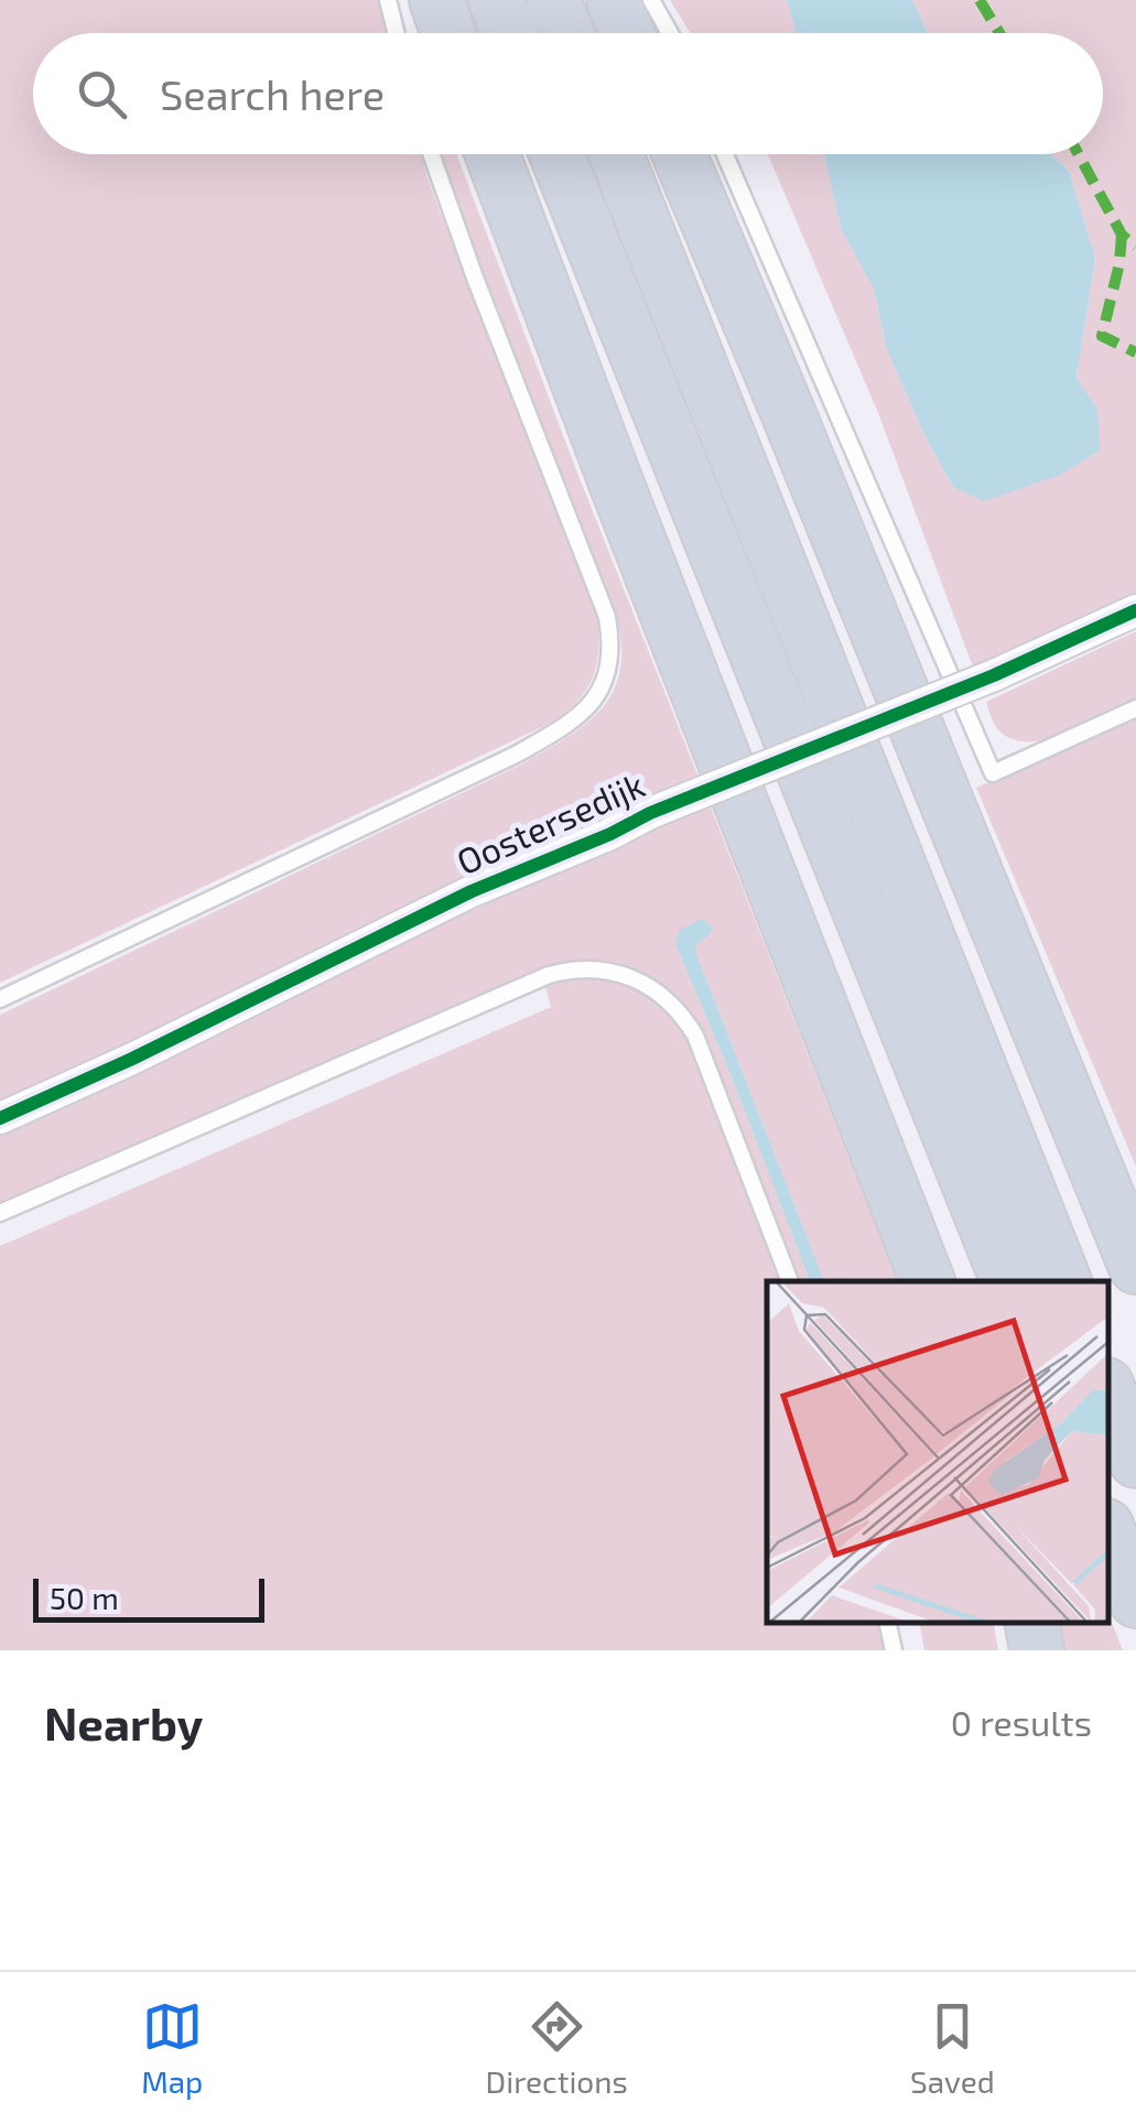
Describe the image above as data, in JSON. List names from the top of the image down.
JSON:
{
  "streets": {
    "street": ["Oostersedijk"]
  },
  "scale_bar": "50 m",
  "page": {
    "search": "Search here",
    "scale": "50 m",
    "heading": ["Nearby", "0 results"],
    "nav": ["Map", "Directions", "Saved"]
  }
}
